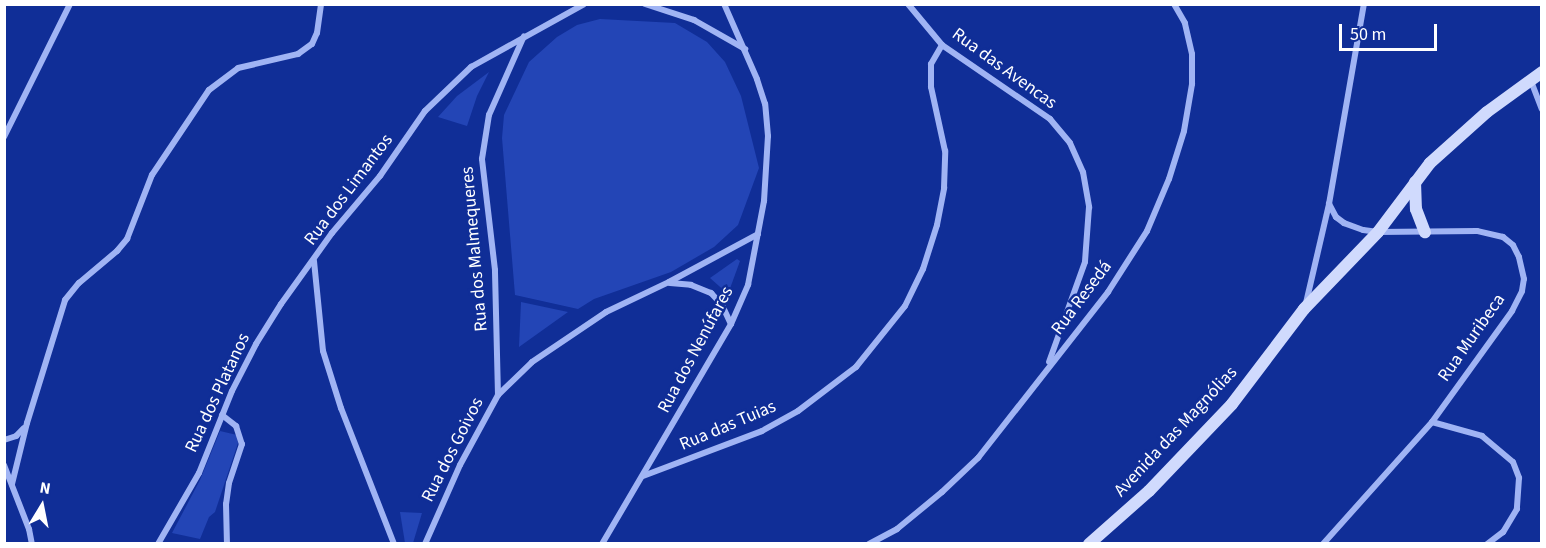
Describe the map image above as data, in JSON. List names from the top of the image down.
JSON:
{
  "streets": {
    "main road": ["Avenida das Magnólias"],
    "street": [
      "Rua das Avencas",
      "Rua dos Limantos",
      "Rua dos Malmequeres",
      "Rua Resedá",
      "Rua Muribeca",
      "Rua dos Nenúfares",
      "Rua dos Platanos",
      "Rua das Tuias",
      "Rua dos Goivos"
    ]
  },
  "crossings": [
    ["Rua das Avencas", "Rua Resedá"],
    ["Rua das Avencas", "Rua das Tuias"],
    ["Rua dos Limantos", "Rua dos Malmequeres"],
    ["Rua dos Limantos", "Rua dos Platanos"],
    ["Rua dos Malmequeres", "Rua dos Goivos"],
    ["Rua Muribeca", "Avenida das Magnólias"],
    ["Rua dos Nenúfares", "Rua das Tuias"],
    ["Rua dos Nenúfares", "Rua dos Goivos"]
  ],
  "scale_bar": "50 m",
  "north": "top"
}
